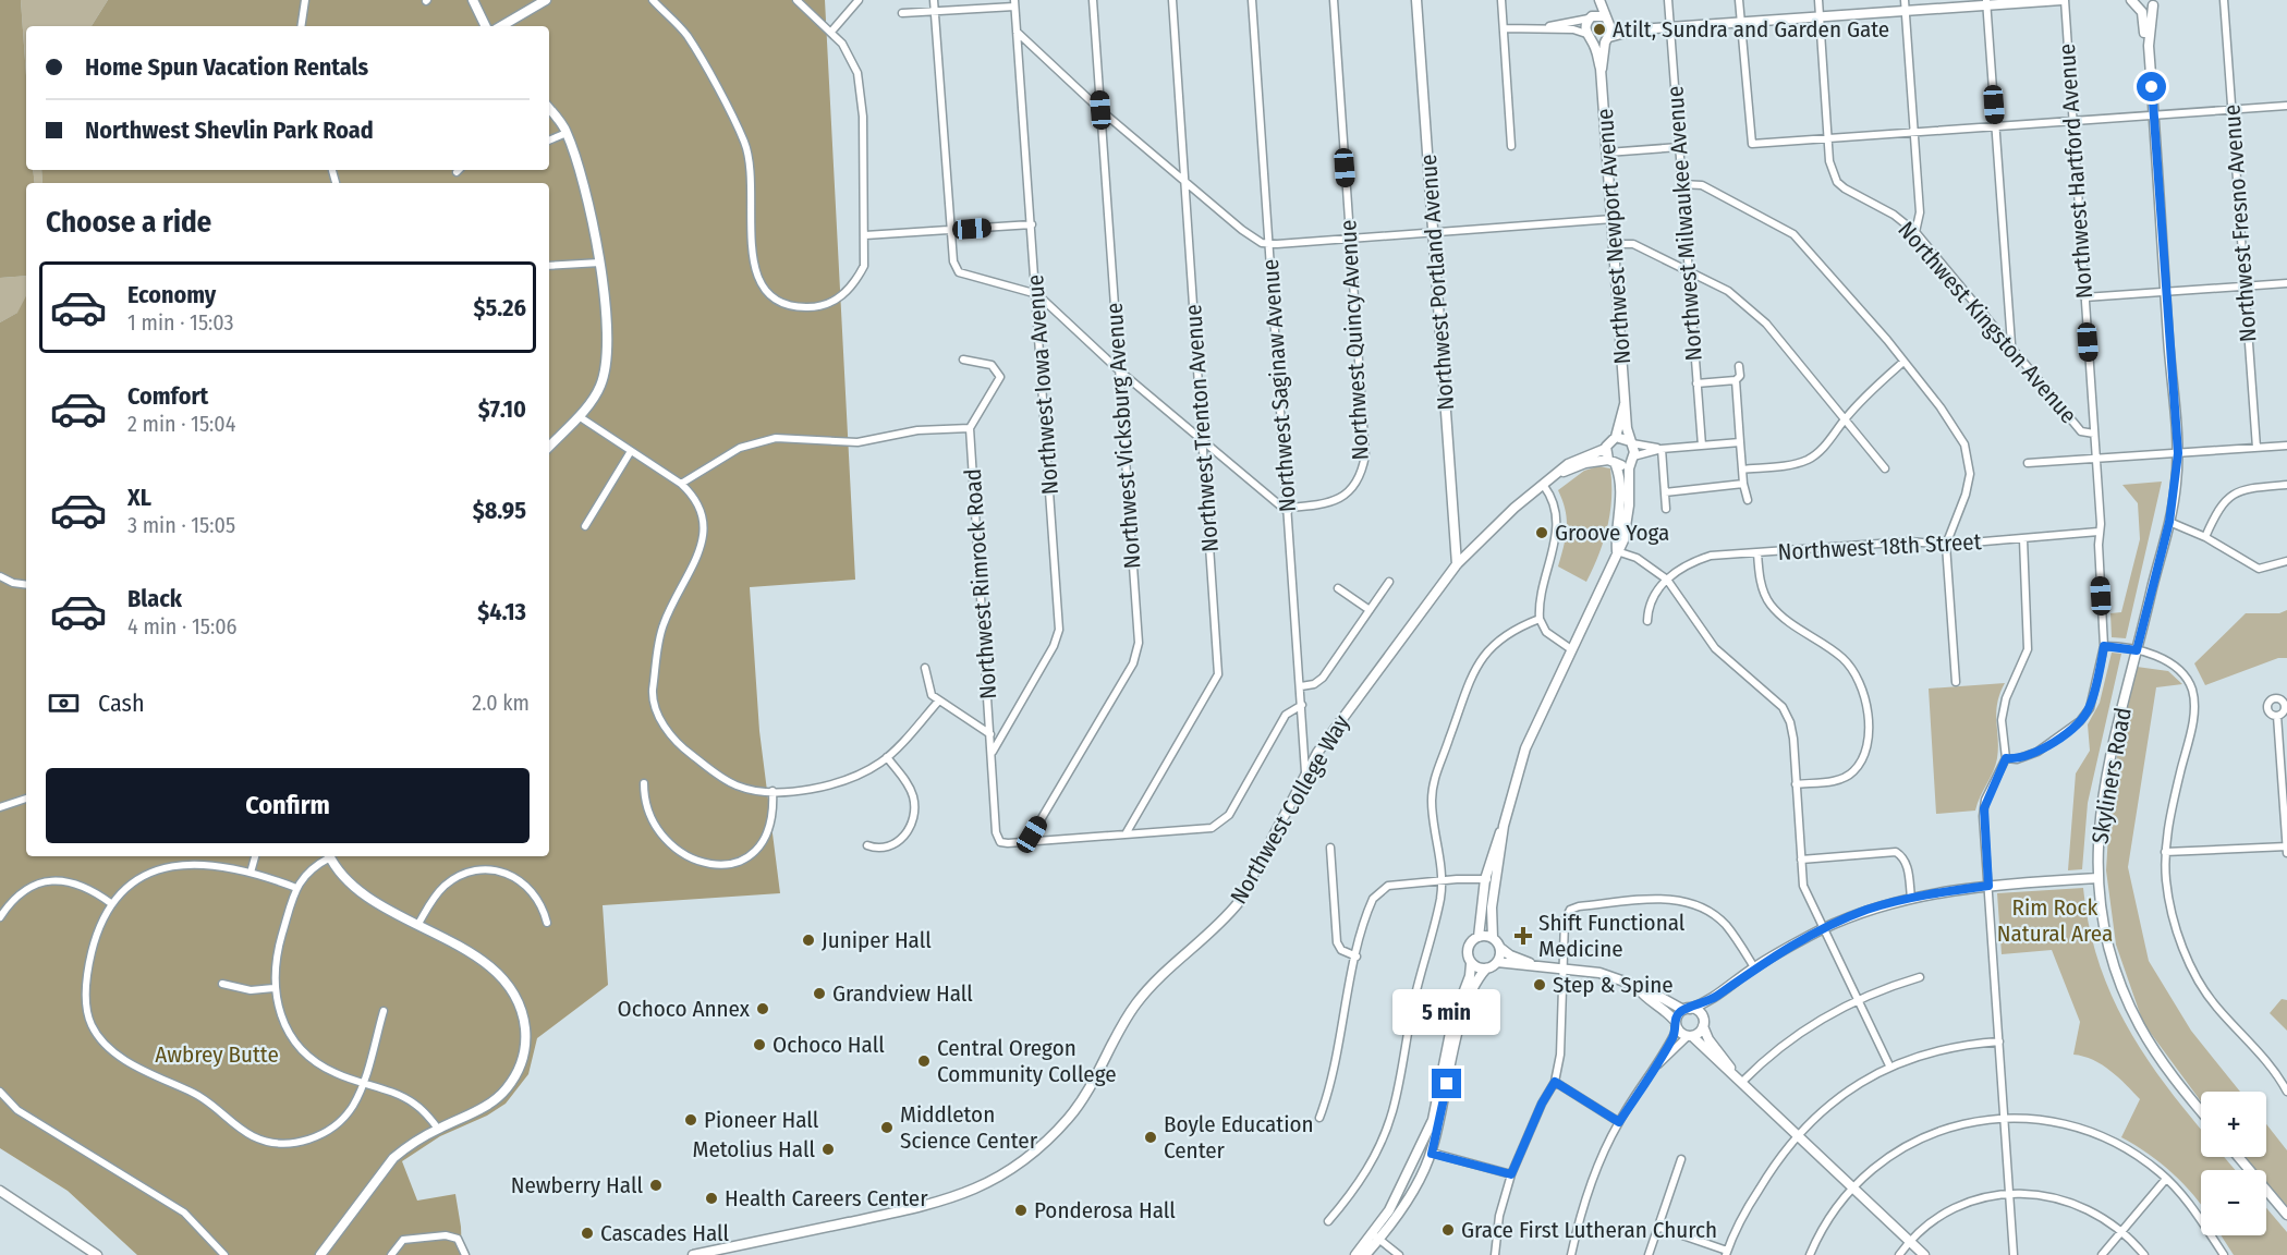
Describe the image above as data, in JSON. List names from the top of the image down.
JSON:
{
  "streets": {
    "street": [
      "Northwest Hartford Avenue",
      "Northwest Milwaukee Avenue",
      "Northwest Fresno Avenue",
      "Northwest Newport Avenue",
      "Northwest Portland Avenue",
      "Northwest Kingston Avenue",
      "Northwest Quincy Avenue",
      "Northwest Iowa Avenue",
      "Northwest Saginaw Avenue",
      "Northwest Trenton Avenue",
      "Northwest Vicksburg Avenue",
      "Northwest 18th Street",
      "Northwest Rimrock Road",
      "Skyliners Road",
      "Northwest College Way"
    ]
  },
  "crossings": [
    ["Northwest Hartford Avenue", "Northwest Kingston Avenue"],
    ["Northwest Hartford Avenue", "Northwest 18th Street"],
    ["Northwest Newport Avenue", "Northwest College Way"],
    ["Northwest Portland Avenue", "Northwest College Way"],
    ["Northwest Quincy Avenue", "Northwest Saginaw Avenue"],
    ["Northwest Iowa Avenue", "Northwest Rimrock Road"],
    ["Northwest Saginaw Avenue", "Northwest College Way"],
    ["Northwest Vicksburg Avenue", "Northwest Rimrock Road"]
  ],
  "parks": ["Rim Rock Natural Area", "Awbrey Butte"],
  "places": {
    "other": [
      "Atilt, Sundra and Garden Gate",
      "Groove Yoga",
      "Juniper Hall",
      "Step & Spine",
      "Grandview Hall",
      "Ochoco Annex",
      "Ochoco Hall",
      "Central Oregon Community College",
      "Pioneer Hall",
      "Middleton Science Center",
      "Boyle Education Center",
      "Metolius Hall",
      "Newberry Hall",
      "Health Careers Center",
      "Ponderosa Hall",
      "Grace First Lutheran Church",
      "Cascades Hall"
    ],
    "health": ["Shift Functional Medicine"]
  },
  "page": {
    "banner": ["Home Spun Vacation Rentals", "Northwest Shevlin Park Road"],
    "heading": "Choose a ride",
    "list": [
      {
        "name": "Economy",
        "note": "1 min · 15:03",
        "value": "$5.26"
      },
      {
        "name": "Comfort",
        "note": "2 min · 15:04",
        "value": "$7.10"
      },
      {
        "name": "XL",
        "note": "3 min · 15:05",
        "value": "$8.95"
      },
      {
        "name": "Black",
        "note": "4 min · 15:06",
        "value": "$4.13"
      }
    ],
    "pay": ["Cash", "2.0 km"],
    "buttons": "Confirm",
    "bubble": "5 min",
    "map_buttons": ["+", "−"]
  }
}
